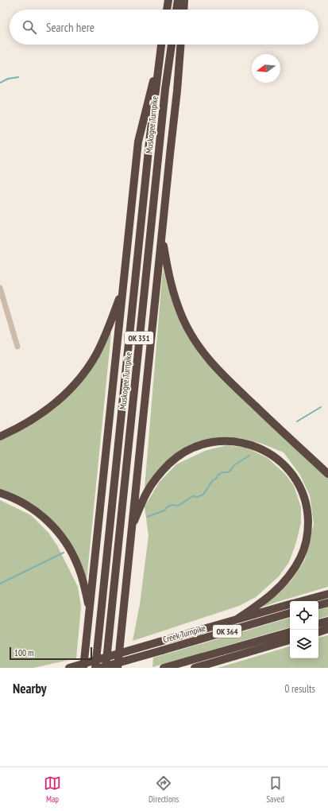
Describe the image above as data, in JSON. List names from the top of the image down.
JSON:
{
  "streets": {
    "highway": [
      "Muskogee Turnpike",
      "OK 351",
      "OK 364",
      "Creek Turnpike"
    ]
  },
  "scale_bar": "100 m",
  "north": "left",
  "page": {
    "search": "Search here",
    "scale": "100 m",
    "heading": ["Nearby", "0 results"],
    "nav": ["Map", "Directions", "Saved"]
  }
}
